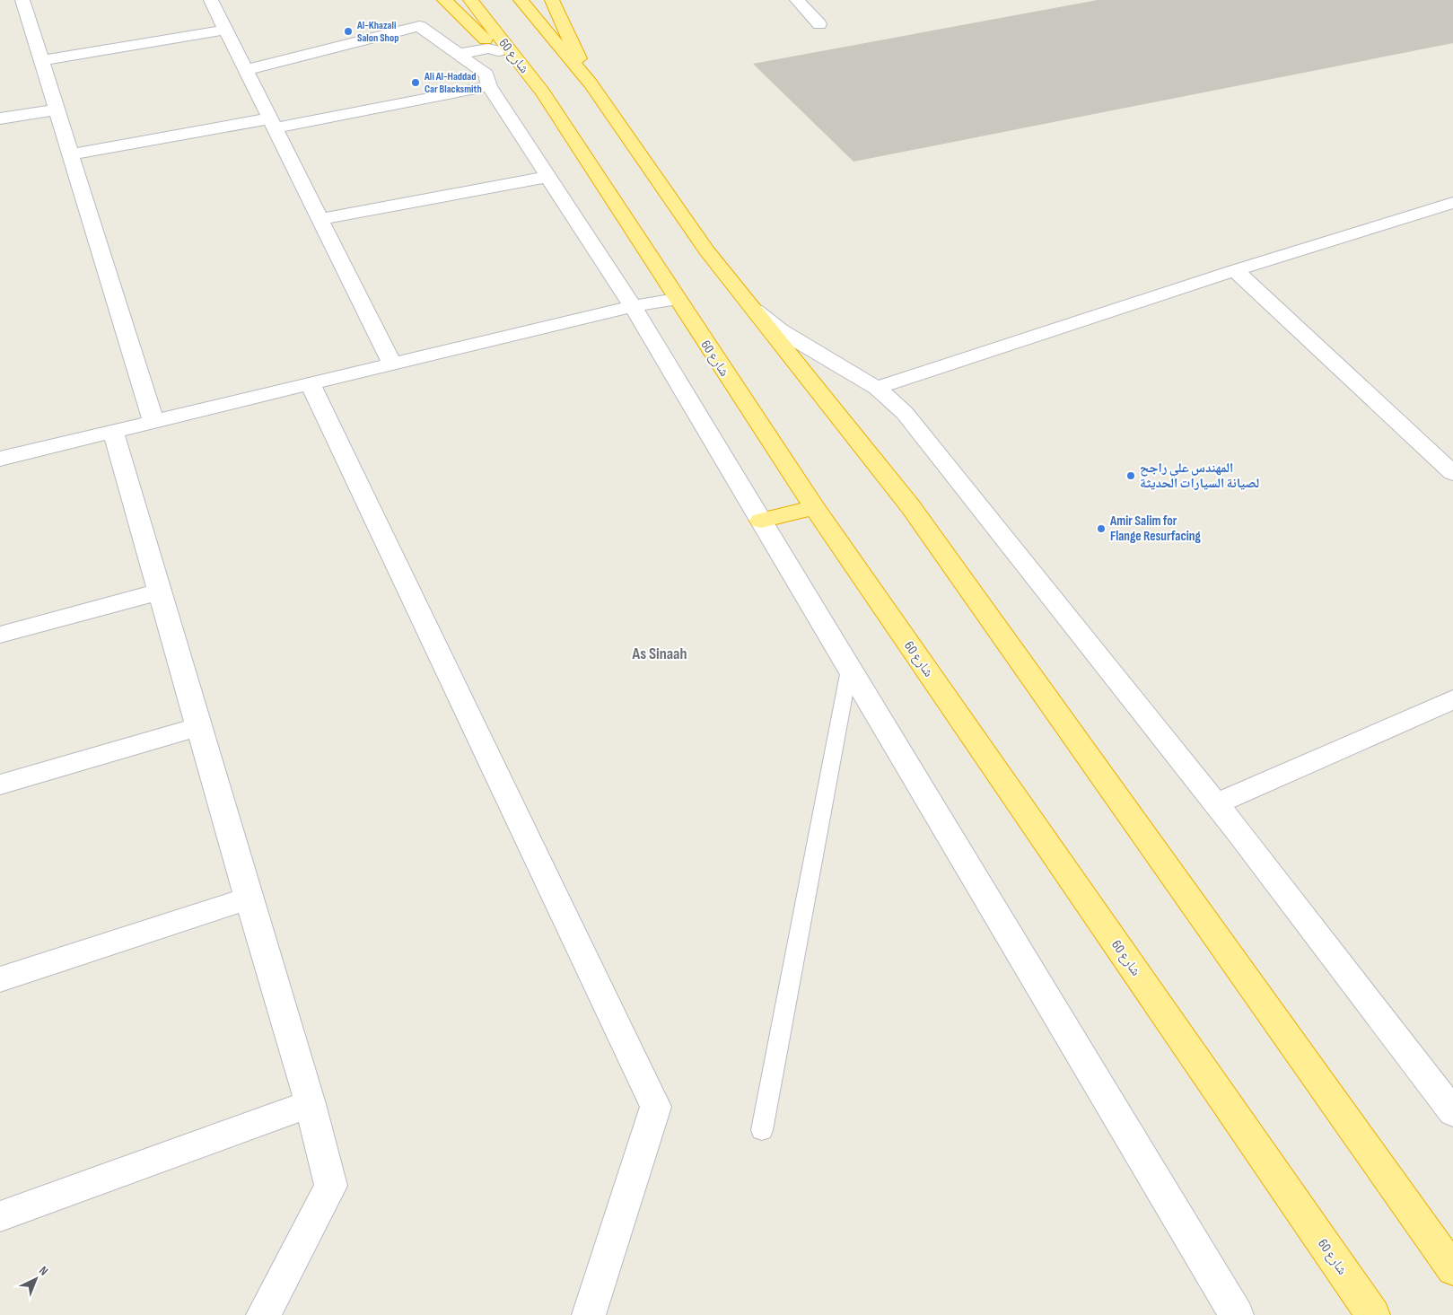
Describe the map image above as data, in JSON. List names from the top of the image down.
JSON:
{
  "streets": {
    "highway": ["شارع 60"]
  },
  "districts": ["As Sinaah"],
  "places": [
    "Al-Khazali Salon Shop",
    "Ali Al-Haddad Car Blacksmith",
    "المهندس علي راجح لصيانة السيارات الحديثة",
    "Amir Salim for Flange Resurfacing"
  ],
  "north": "top right"
}
